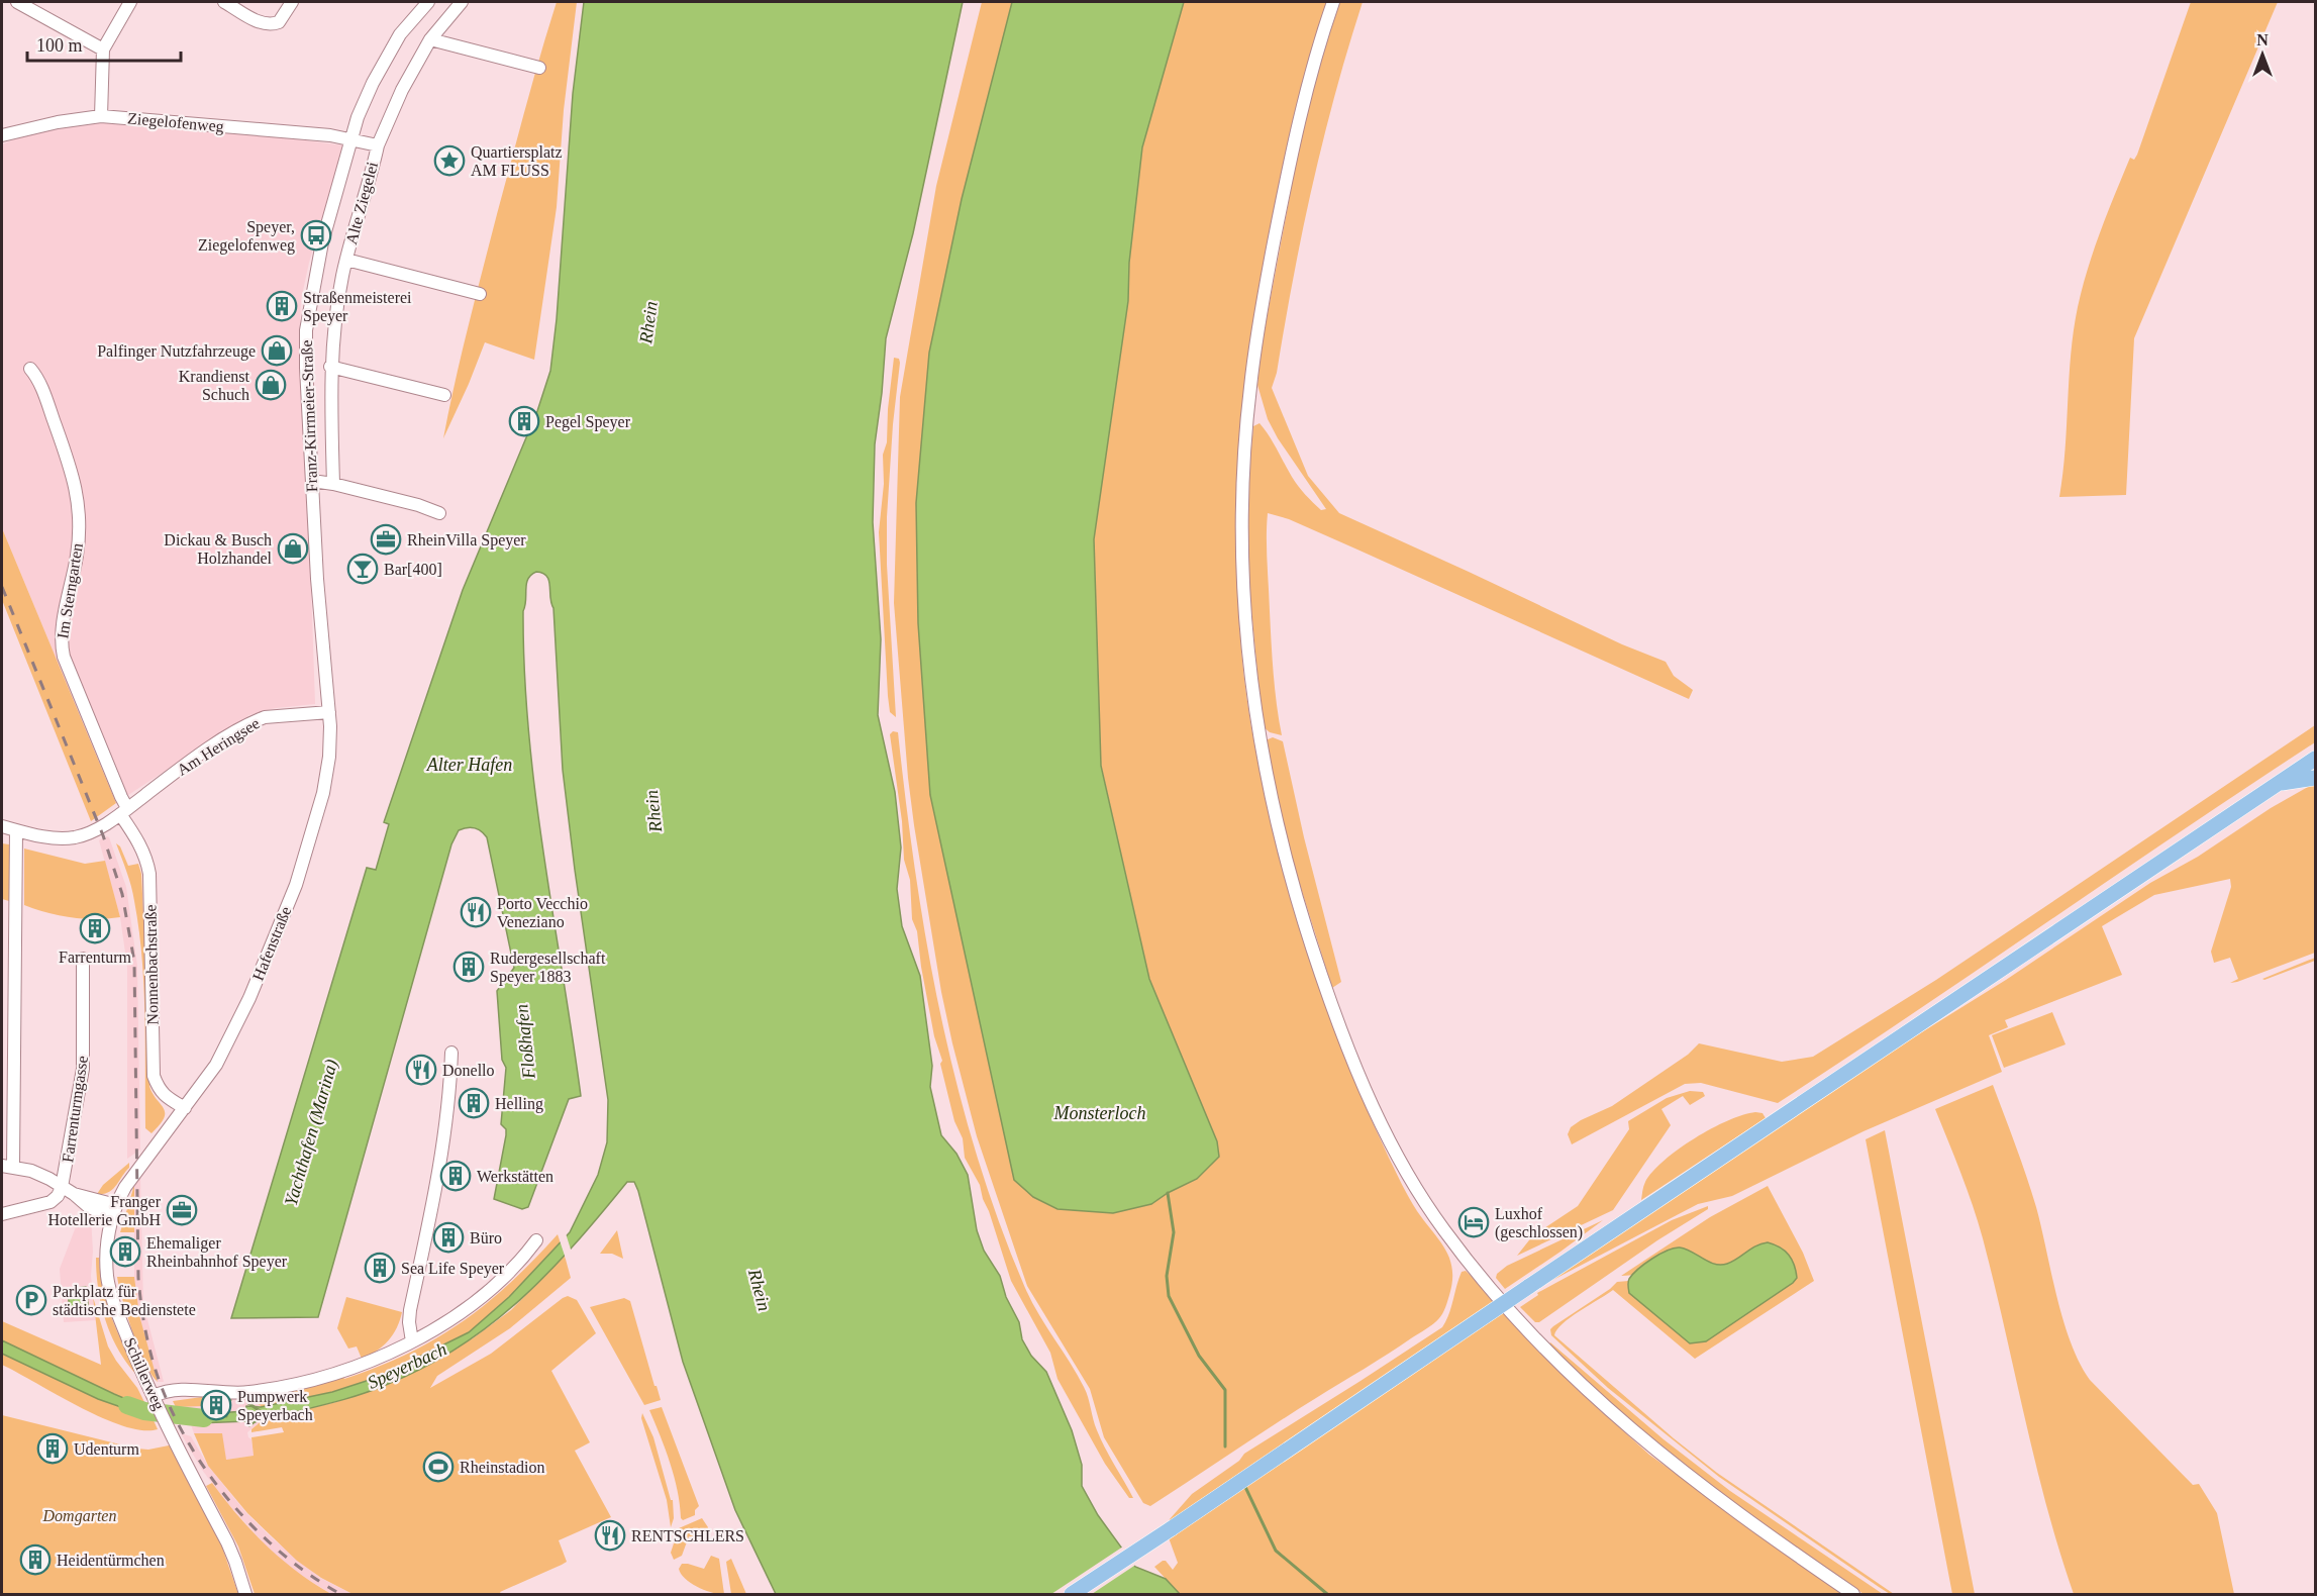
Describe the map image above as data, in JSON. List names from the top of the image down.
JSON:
{
  "streets": {
    "street": [
      "Ziegelofenweg",
      "Alte Ziegelei",
      "Franz-Kirrmeier-Straße",
      "Im Sterngarten",
      "Am Heringsee",
      "Hafenstraße",
      "Nonnenbachstraße",
      "Farrenturmgasse",
      "Schillerweg"
    ]
  },
  "crossings": [
    ["Ziegelofenweg", "Alte Ziegelei"],
    ["Ziegelofenweg", "Franz-Kirrmeier-Straße"],
    ["Alte Ziegelei", "Franz-Kirrmeier-Straße"],
    ["Franz-Kirrmeier-Straße", "Am Heringsee"],
    ["Franz-Kirrmeier-Straße", "Hafenstraße"],
    ["Im Sterngarten", "Am Heringsee"],
    ["Im Sterngarten", "Nonnenbachstraße"],
    ["Am Heringsee", "Hafenstraße"],
    ["Am Heringsee", "Nonnenbachstraße"],
    ["Hafenstraße", "Nonnenbachstraße"],
    ["Hafenstraße", "Schillerweg"]
  ],
  "water": [
    "Rhein",
    "Alter Hafen",
    "Floßhafen",
    "Monsterloch",
    "Yachthafen (Marina)",
    "Speyerbach"
  ],
  "parks": ["Domgarten"],
  "places": {
    "place": ["Quartiersplatz AM FLUSS"],
    "bus stop": ["Speyer, Ziegelofenweg"],
    "building": [
      "Straßenmeisterei Speyer",
      "Pegel Speyer",
      "Farrenturm",
      "Rudergesellschaft Speyer 1883",
      "Helling",
      "Werkstätten",
      "Büro",
      "Ehemaliger Rheinbahnhof Speyer",
      "Sea Life Speyer",
      "Pumpwerk Speyerbach",
      "Udenturm",
      "Heidentürmchen"
    ],
    "shop": ["Palfinger Nutzfahrzeuge", "Krandienst Schuch", "Dickau & Busch Holzhandel"],
    "office": ["RheinVilla Speyer", "Franger Hotellerie GmbH"],
    "bar": ["Bar[400]"],
    "restaurant": ["Porto Vecchio Veneziano", "Donello", "RENTSCHLERS"],
    "hotel": ["Luxhof (geschlossen)"],
    "parking": ["Parkplatz für städtische Bedienstete"],
    "sports": ["Rheinstadion"]
  },
  "scale_bar": "100 m",
  "north": "top"
}
